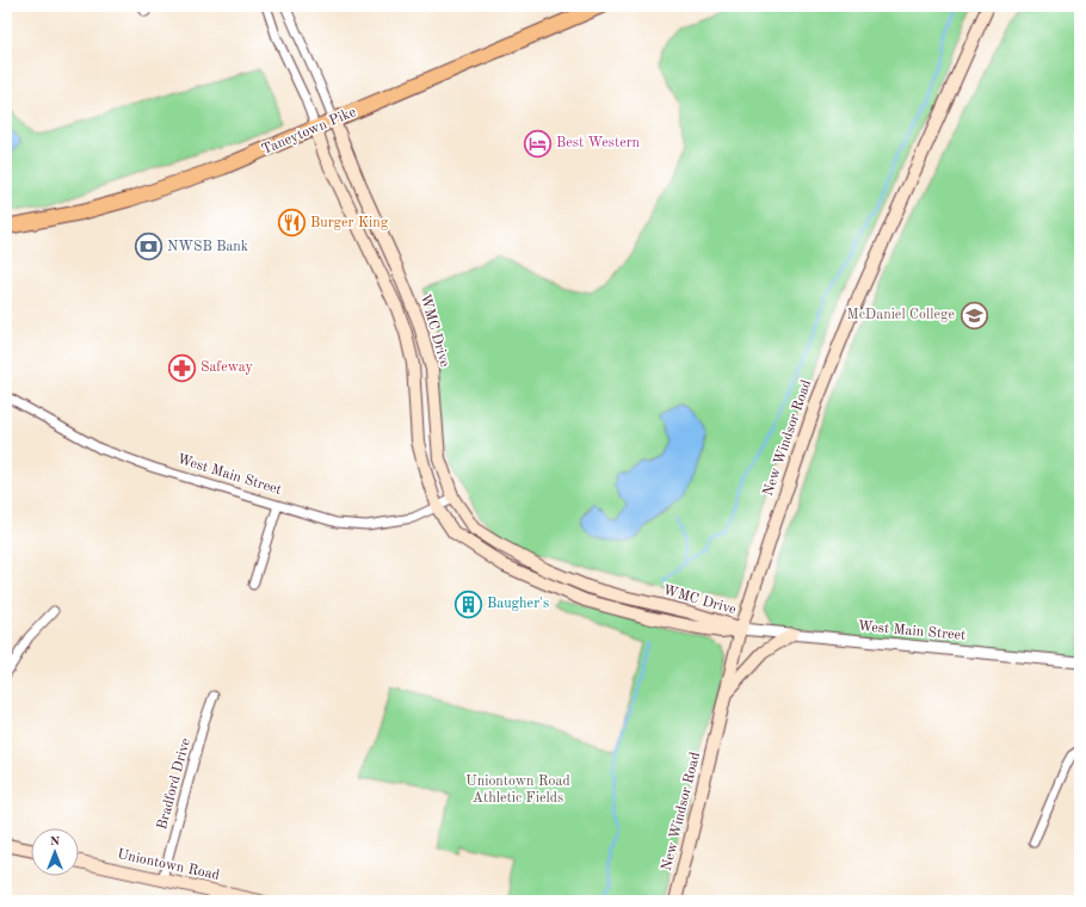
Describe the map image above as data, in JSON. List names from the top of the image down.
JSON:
{
  "streets": {
    "highway": ["Taneytown Pike"],
    "main road": ["WMC Drive", "New Windsor Road", "Uniontown Road"],
    "street": ["West Main Street", "Bradford Drive"]
  },
  "crossings": [
    ["Taneytown Pike", "WMC Drive"],
    ["WMC Drive", "New Windsor Road"],
    ["WMC Drive", "West Main Street"],
    ["New Windsor Road", "West Main Street"],
    ["Bradford Drive", "Uniontown Road"]
  ],
  "parks": ["Uniontown Road Athletic Fields"],
  "places": {
    "hotel": ["Best Western"],
    "restaurant": ["Burger King"],
    "bank": ["NWSB Bank"],
    "school or university": ["McDaniel College"],
    "pharmacy": ["Safeway"],
    "building": ["Baugher's"]
  },
  "north": "top"
}
